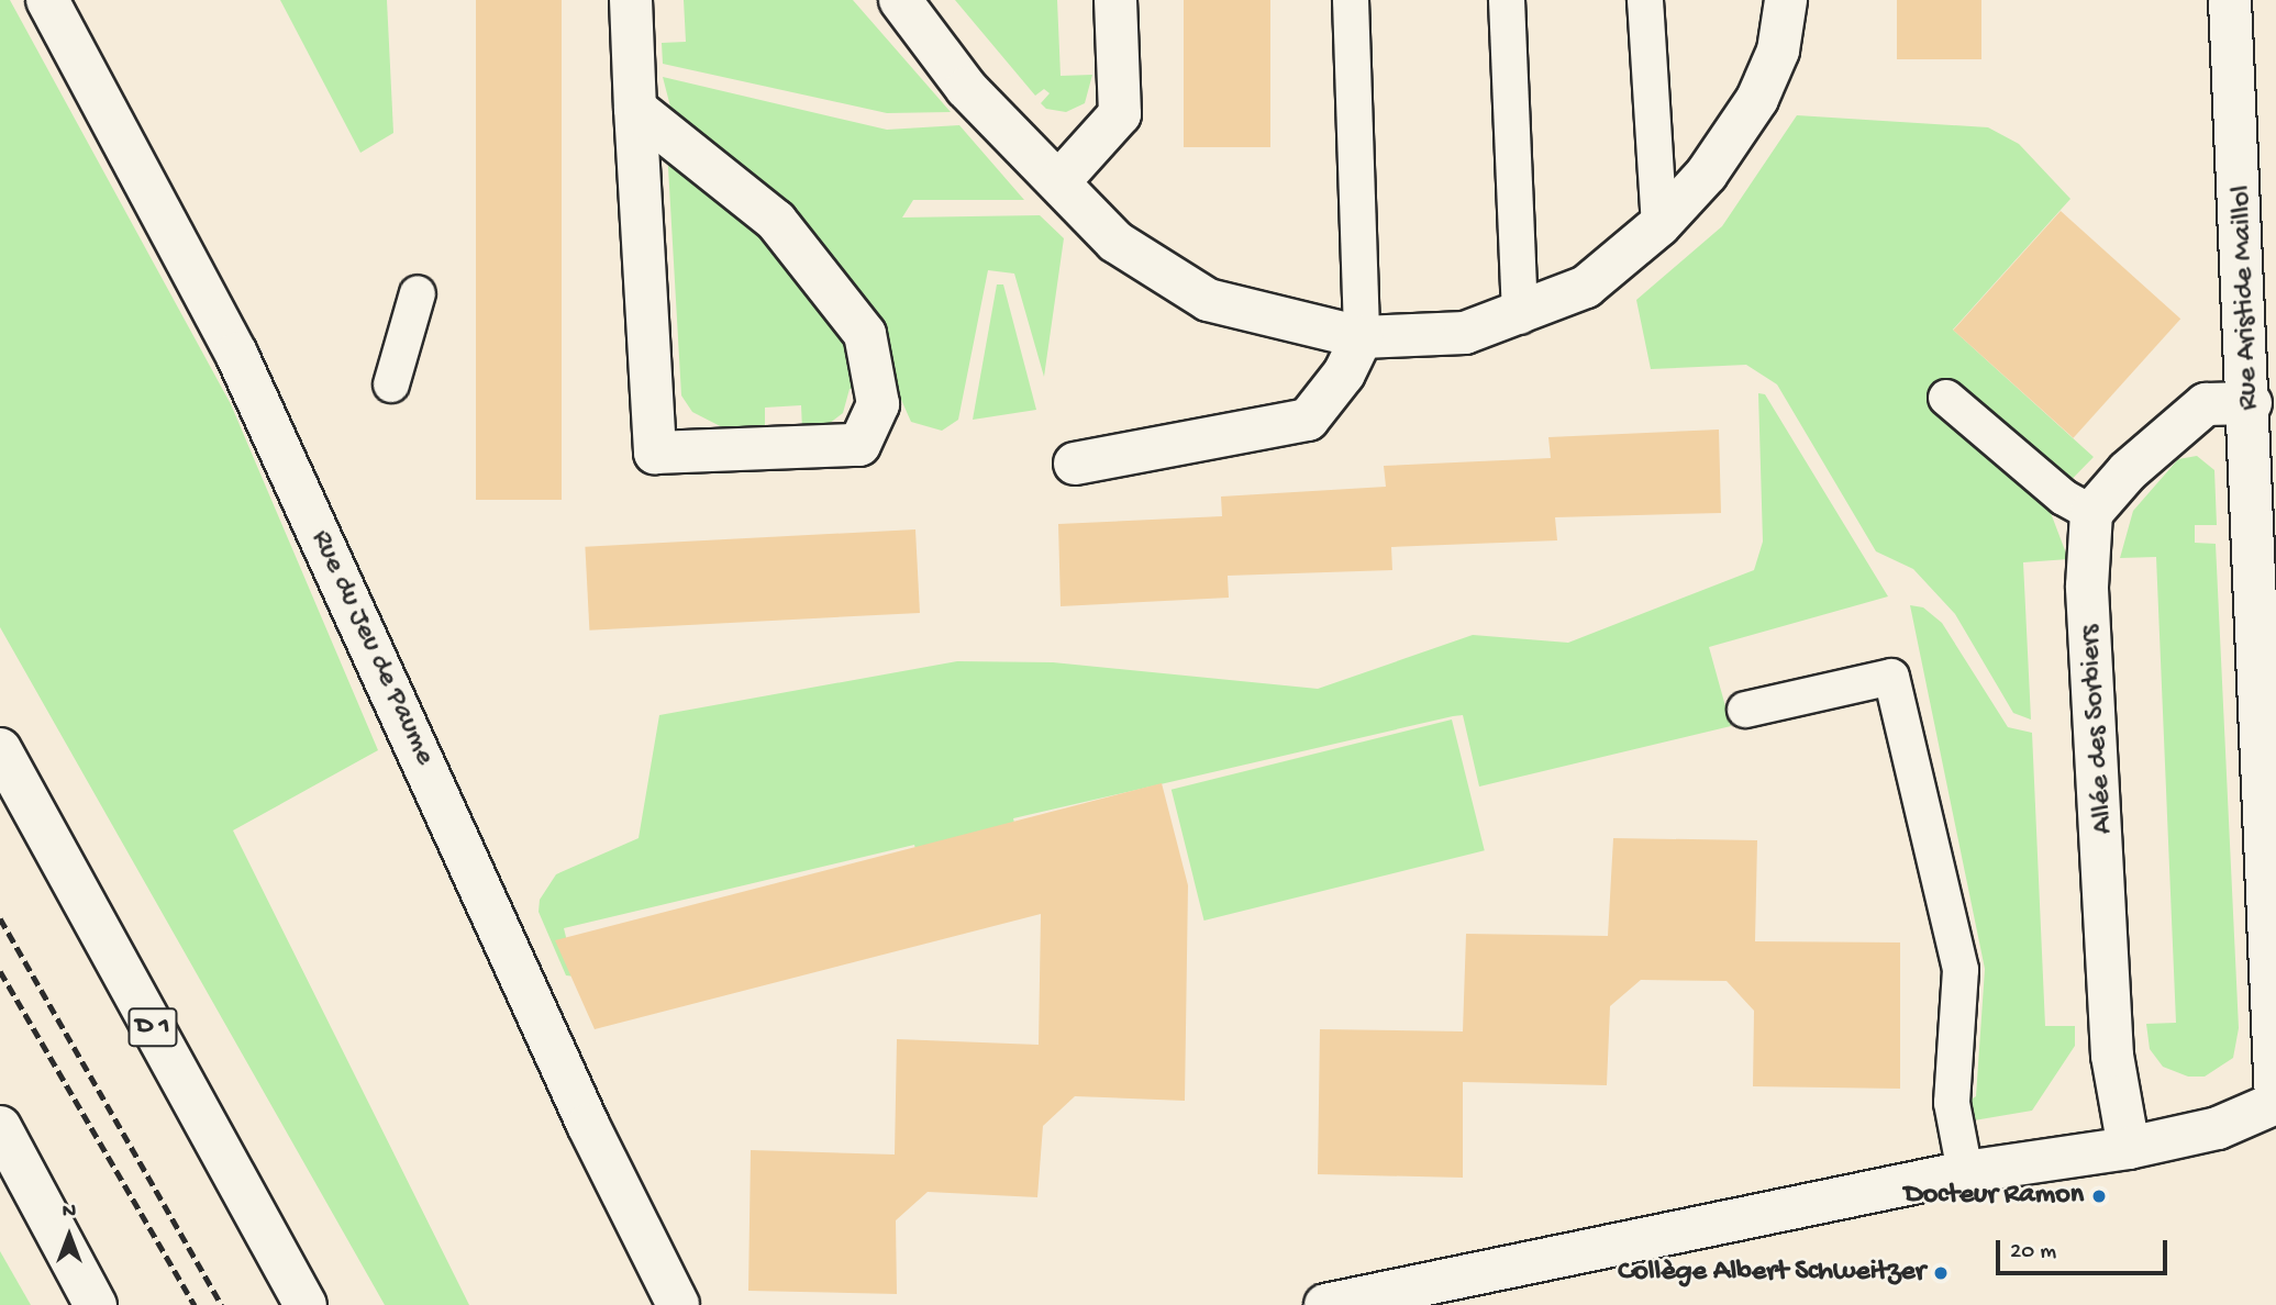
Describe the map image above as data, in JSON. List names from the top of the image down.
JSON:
{
  "streets": {
    "main road": [
      "Rue Aristide Maillol",
      "Rue du Jeu de Paume",
      "Allée des Sorbiers",
      "D 1"
    ]
  },
  "places": ["Docteur Ramon", "Collège Albert Schweitzer"],
  "scale_bar": "20 m",
  "north": "top"
}
